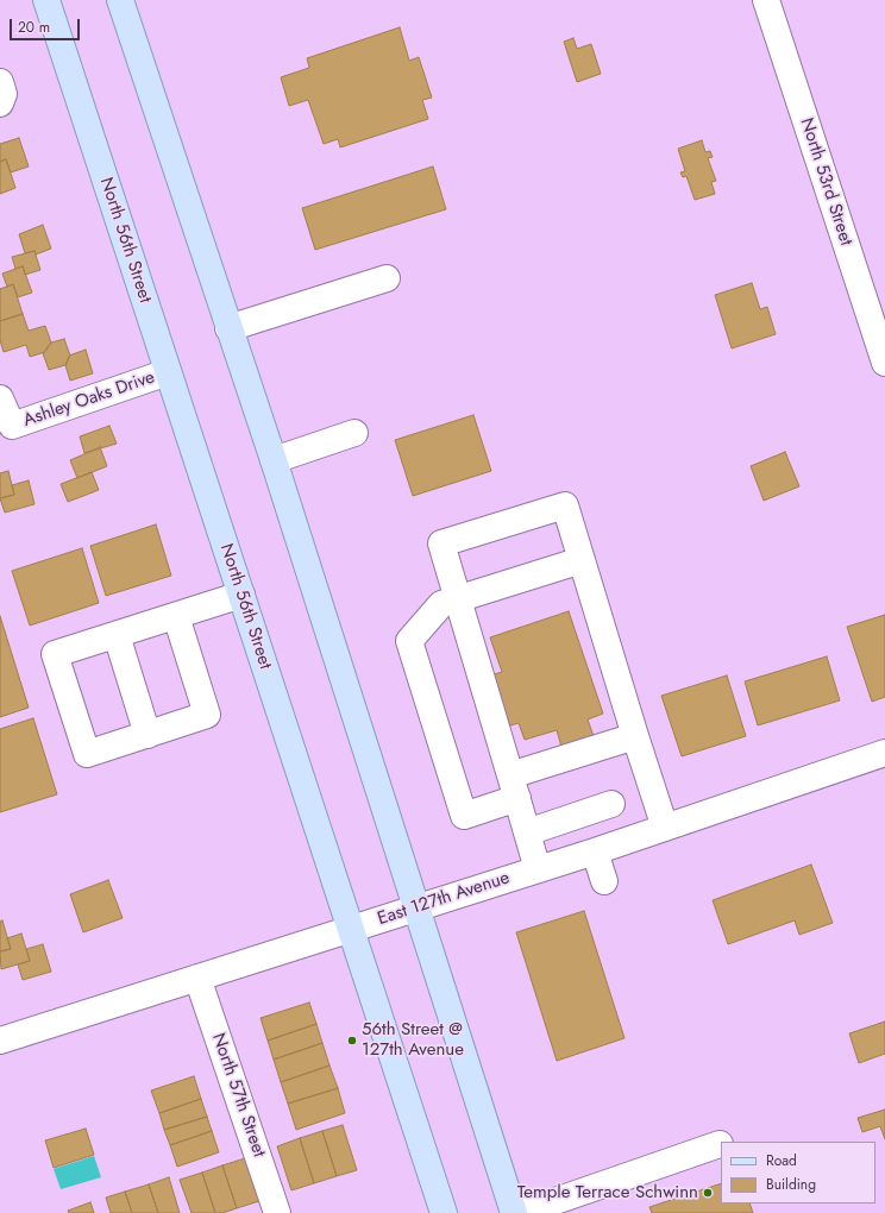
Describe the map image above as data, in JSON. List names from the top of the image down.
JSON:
{
  "streets": {
    "main road": ["North 56th Street"],
    "street": [
      "North 53rd Street",
      "Ashley Oaks Drive",
      "East 127th Avenue",
      "North 57th Street"
    ]
  },
  "crossings": [
    ["North 56th Street", "Ashley Oaks Drive"],
    ["North 56th Street", "East 127th Avenue"],
    ["East 127th Avenue", "North 57th Street"]
  ],
  "places": ["56th Street @ 127th Avenue", "Temple Terrace Schwinn"],
  "legend": ["Road", "Building"],
  "scale_bar": "20 m"
}
